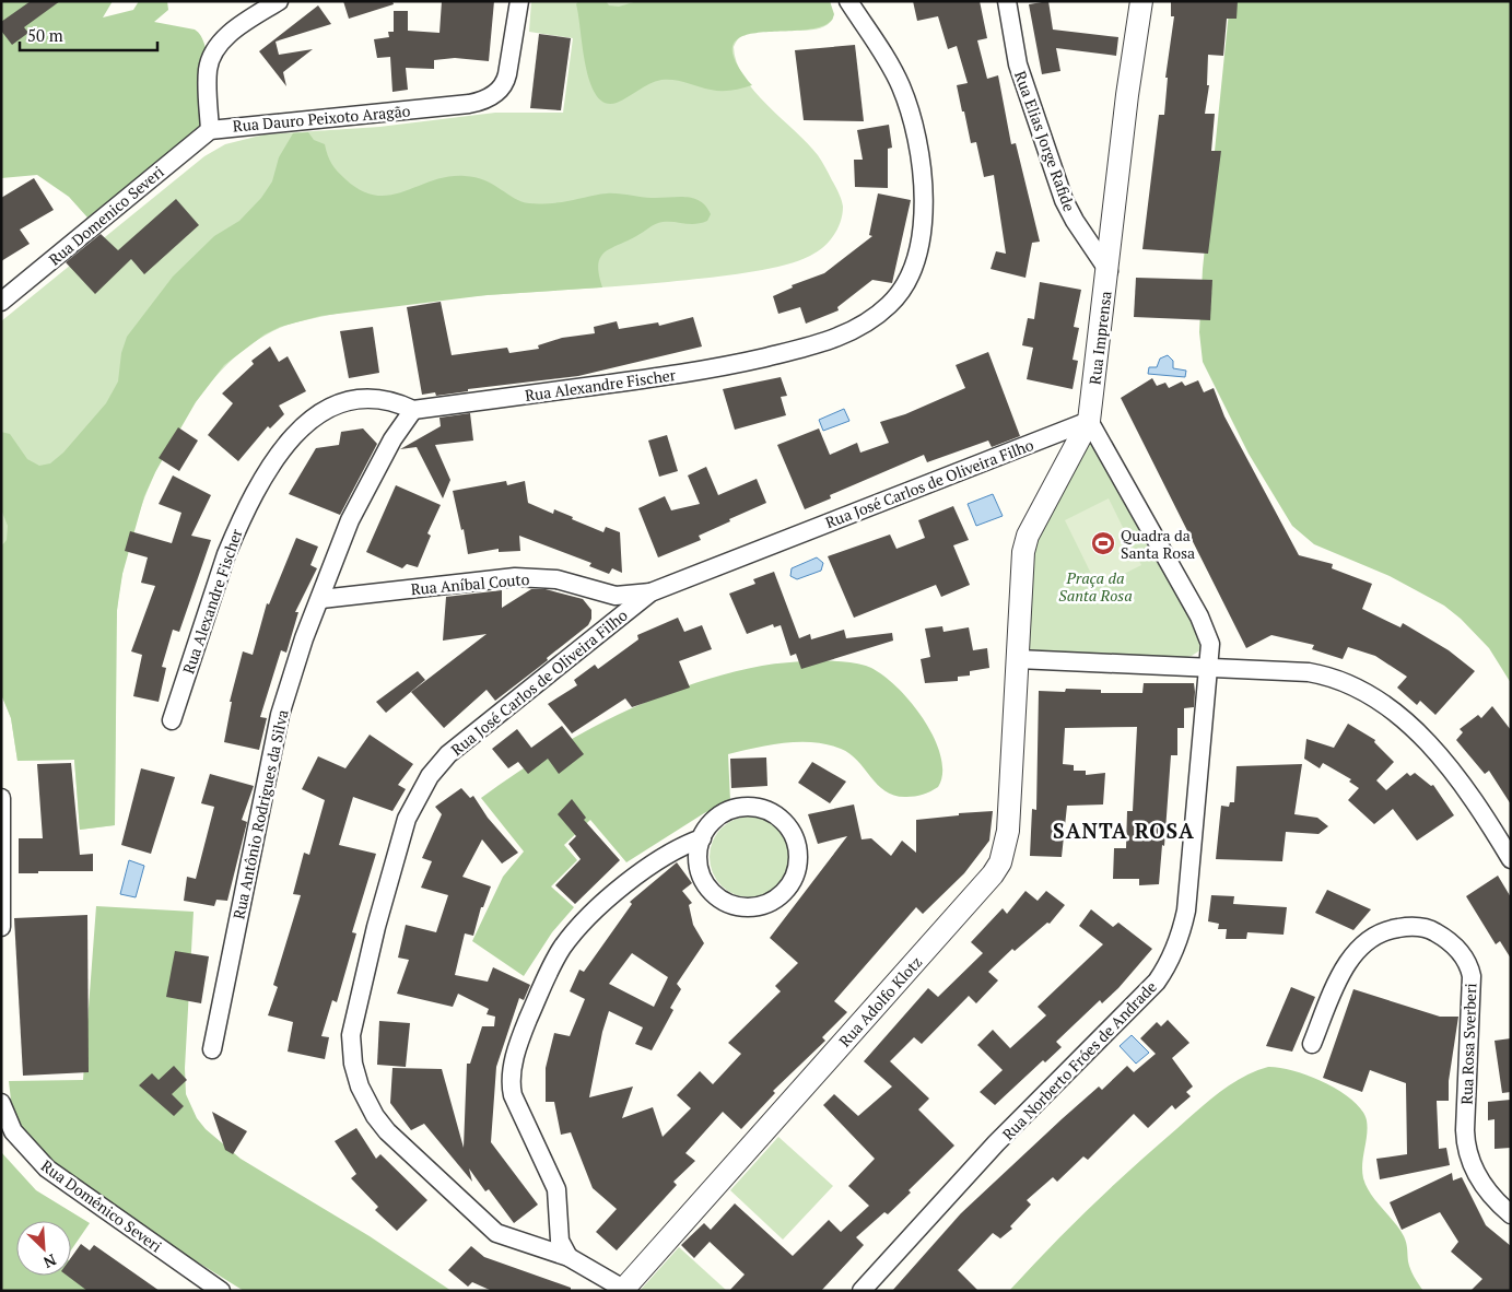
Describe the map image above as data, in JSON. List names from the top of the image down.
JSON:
{
  "streets": {
    "street": [
      "Rua Dauro Peixoto Aragão",
      "Rua Elias Jorge Rafide",
      "Rua Domenico Severi",
      "Rua Imprensa",
      "Rua Alexandre Fischer",
      "Rua José Carlos de Oliveira Filho",
      "Rua Aníbal Couto",
      "Rua Antônio Rodrigues da Silva",
      "Rua Adolfo Klotz",
      "Rua Rosa Sverberi",
      "Rua Norberto Fróes de Andrade",
      "Rua Domênico Severi"
    ]
  },
  "crossings": [
    ["Rua Dauro Peixoto Aragão", "Rua Domenico Severi"],
    ["Rua Elias Jorge Rafide", "Rua Imprensa"],
    ["Rua Imprensa", "Rua José Carlos de Oliveira Filho"],
    ["Rua Imprensa", "Rua Adolfo Klotz"],
    ["Rua Imprensa", "Rua Norberto Fróes de Andrade"],
    ["Rua Alexandre Fischer", "Rua Antônio Rodrigues da Silva"],
    ["Rua José Carlos de Oliveira Filho", "Rua Aníbal Couto"],
    ["Rua José Carlos de Oliveira Filho", "Rua Adolfo Klotz"],
    ["Rua José Carlos de Oliveira Filho", "Rua Norberto Fróes de Andrade"],
    ["Rua Aníbal Couto", "Rua Antônio Rodrigues da Silva"]
  ],
  "districts": ["SANTA ROSA"],
  "parks": ["Praça da Santa Rosa"],
  "places": {
    "sports": ["Quadra da Santa Rosa"]
  },
  "scale_bar": "50 m",
  "north": "bottom right"
}
